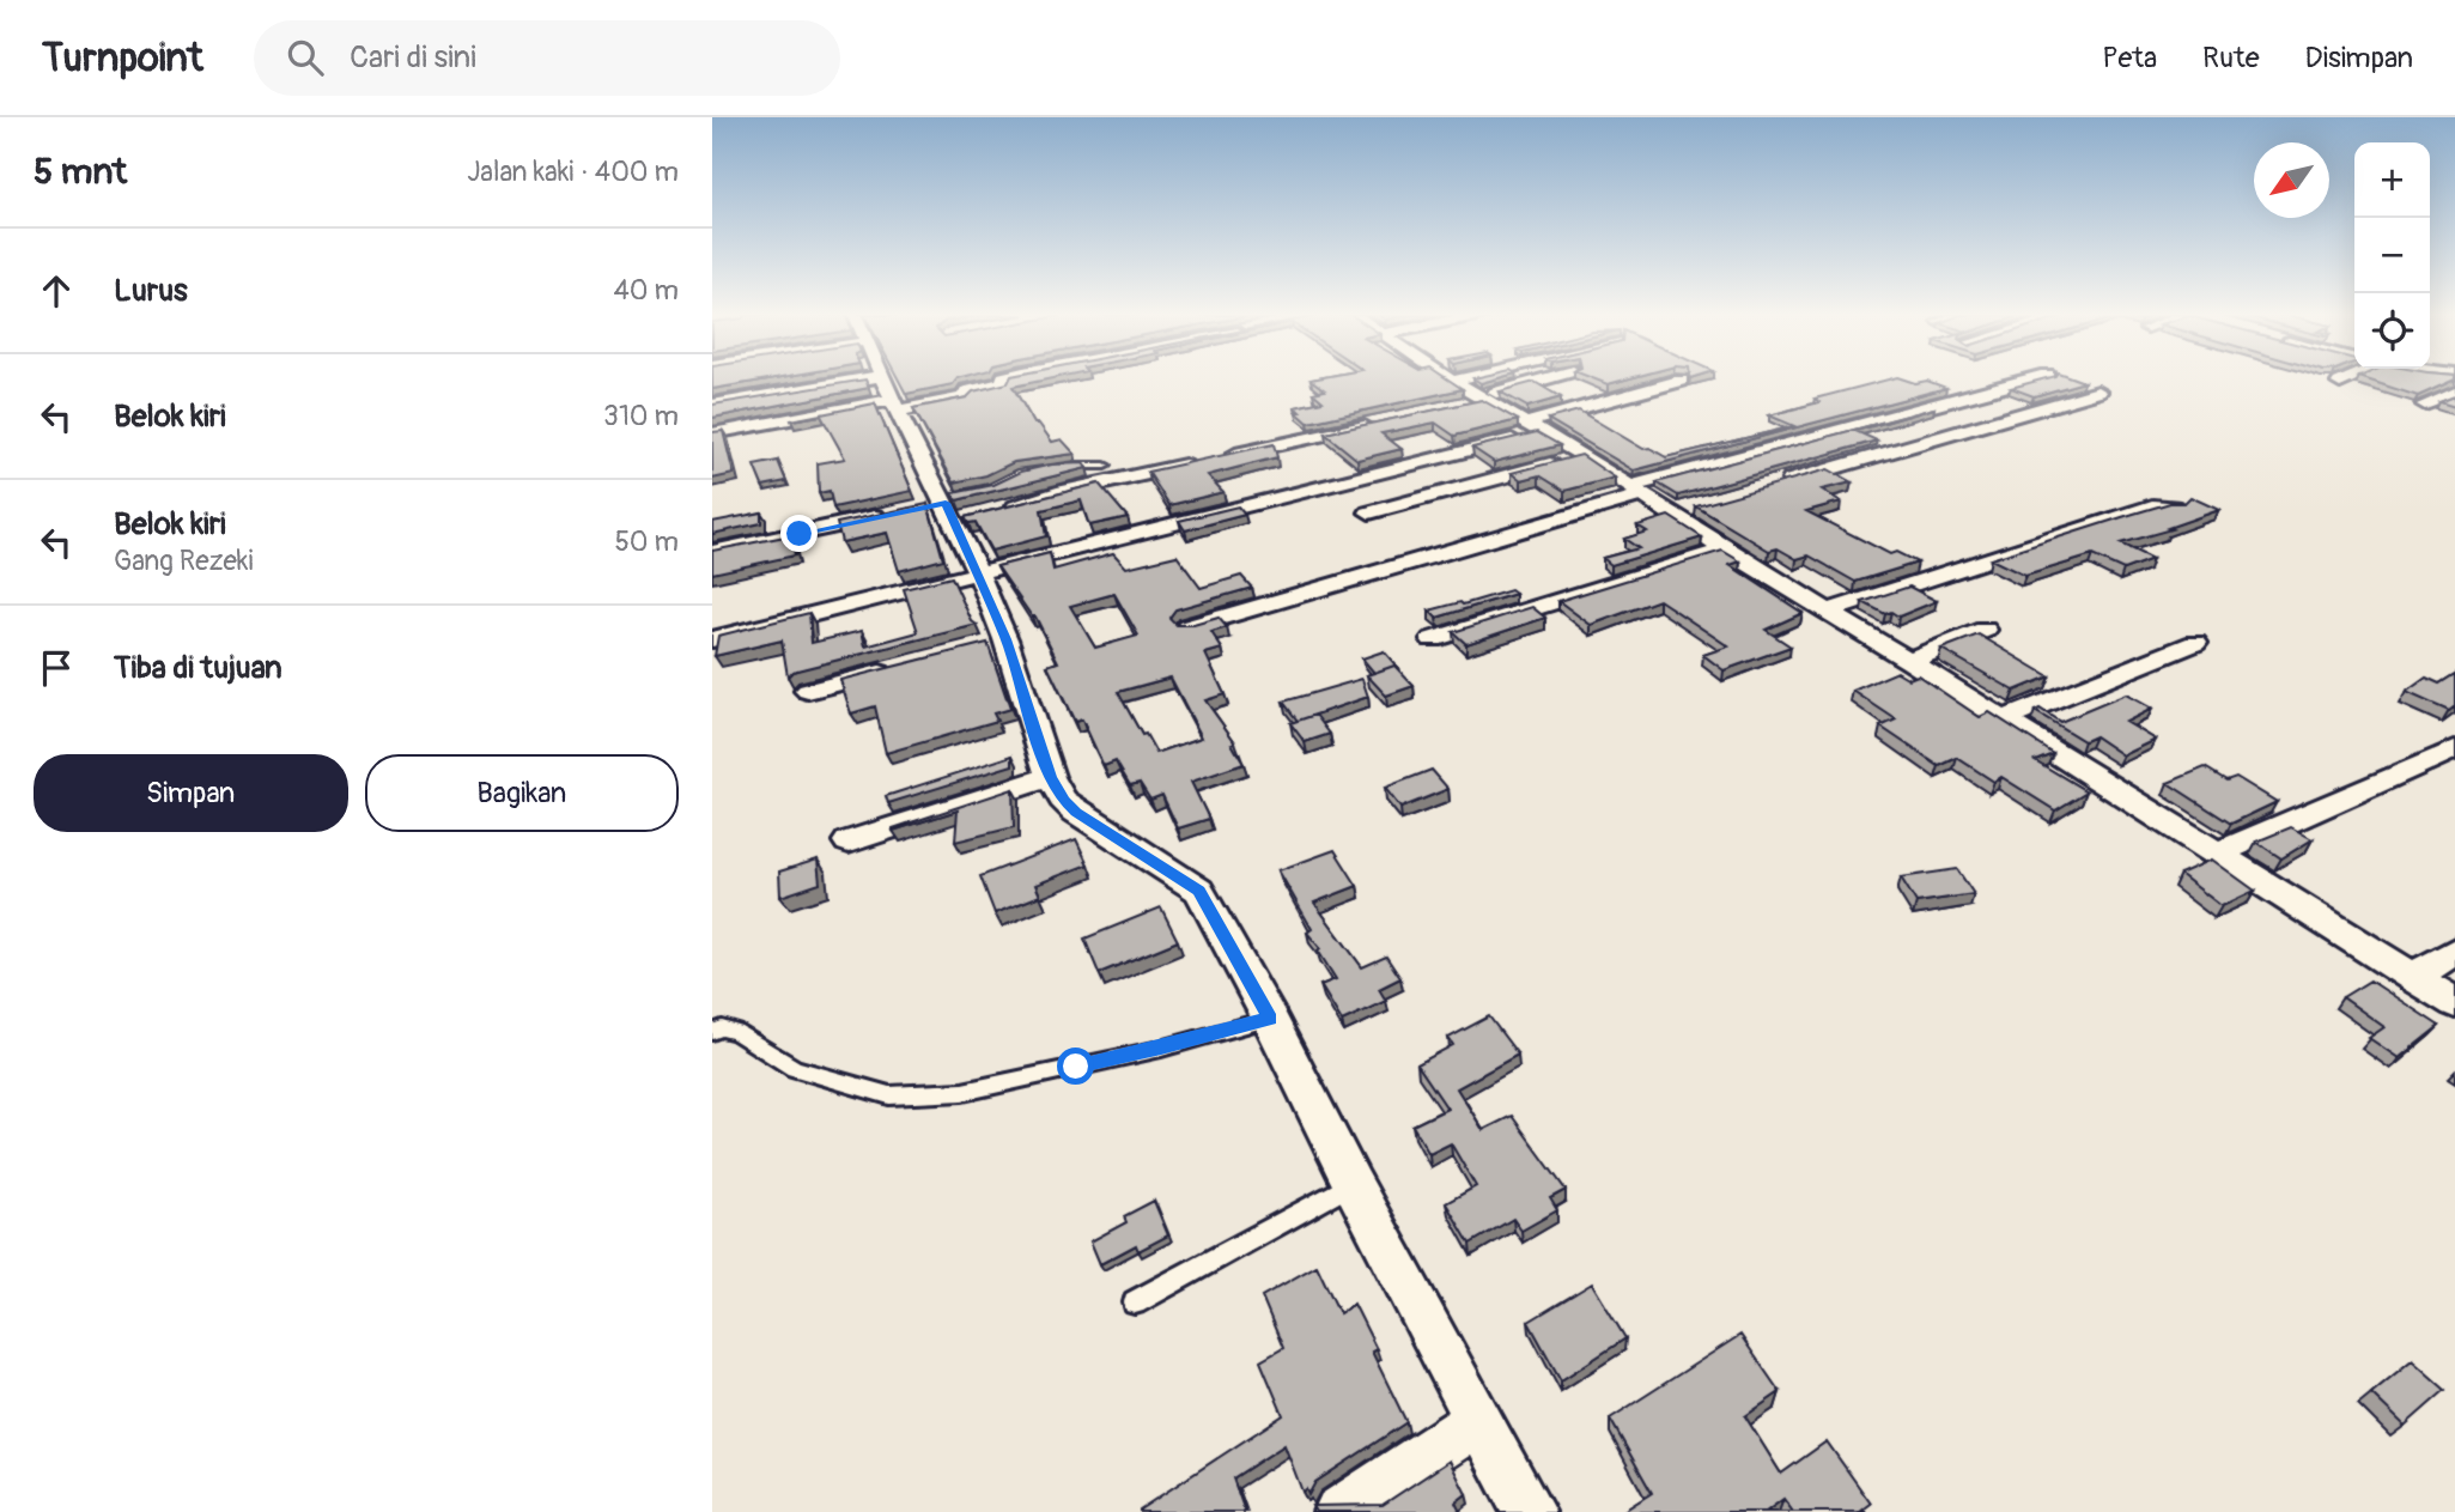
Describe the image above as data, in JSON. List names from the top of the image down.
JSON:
{
  "north": "bottom left",
  "page": {
    "header": "Turnpoint",
    "search": "Cari di sini",
    "nav": ["Peta", "Rute", "Disimpan"],
    "heading": ["5 mnt", "Jalan kaki · 400 m"],
    "map_buttons": ["+", "−"],
    "list": [
      ["Lurus", "40 m"],
      ["Belok kiri", "310 m"],
      ["Belok kiri", "Gang Rezeki", "50 m"],
      "Tiba di tujuan"
    ],
    "buttons": ["Simpan", "Bagikan"]
  }
}
